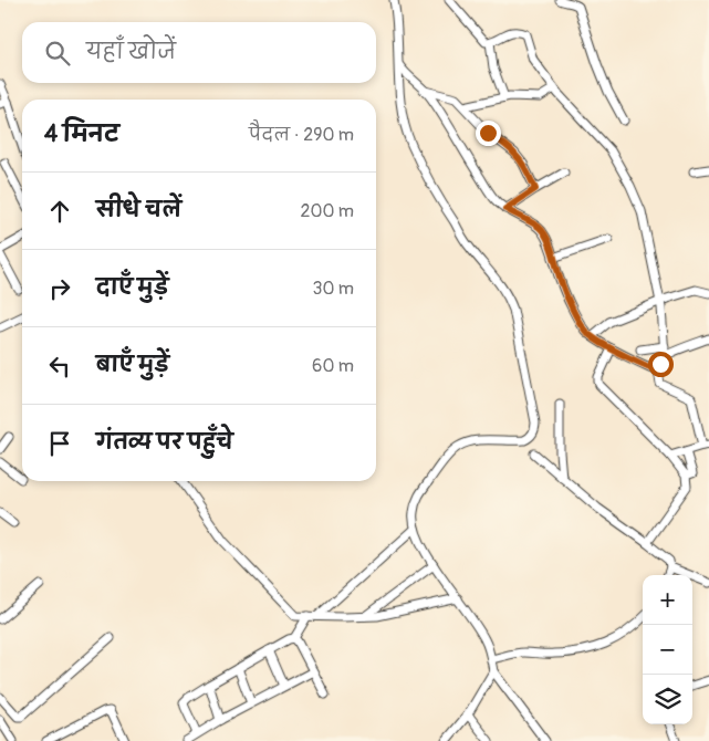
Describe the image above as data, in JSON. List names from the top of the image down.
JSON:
{
  "page": {
    "search": "यहाँ खोजें",
    "heading": ["4 मिनट", "पैदल · 290 m"],
    "list": [
      ["सीधे चलें", "200 m"],
      ["दाएँ मुड़ें", "30 m"],
      ["बाएँ मुड़ें", "60 m"],
      "गंतव्य पर पहुँचे"
    ],
    "map_buttons": ["+", "−"]
  }
}
